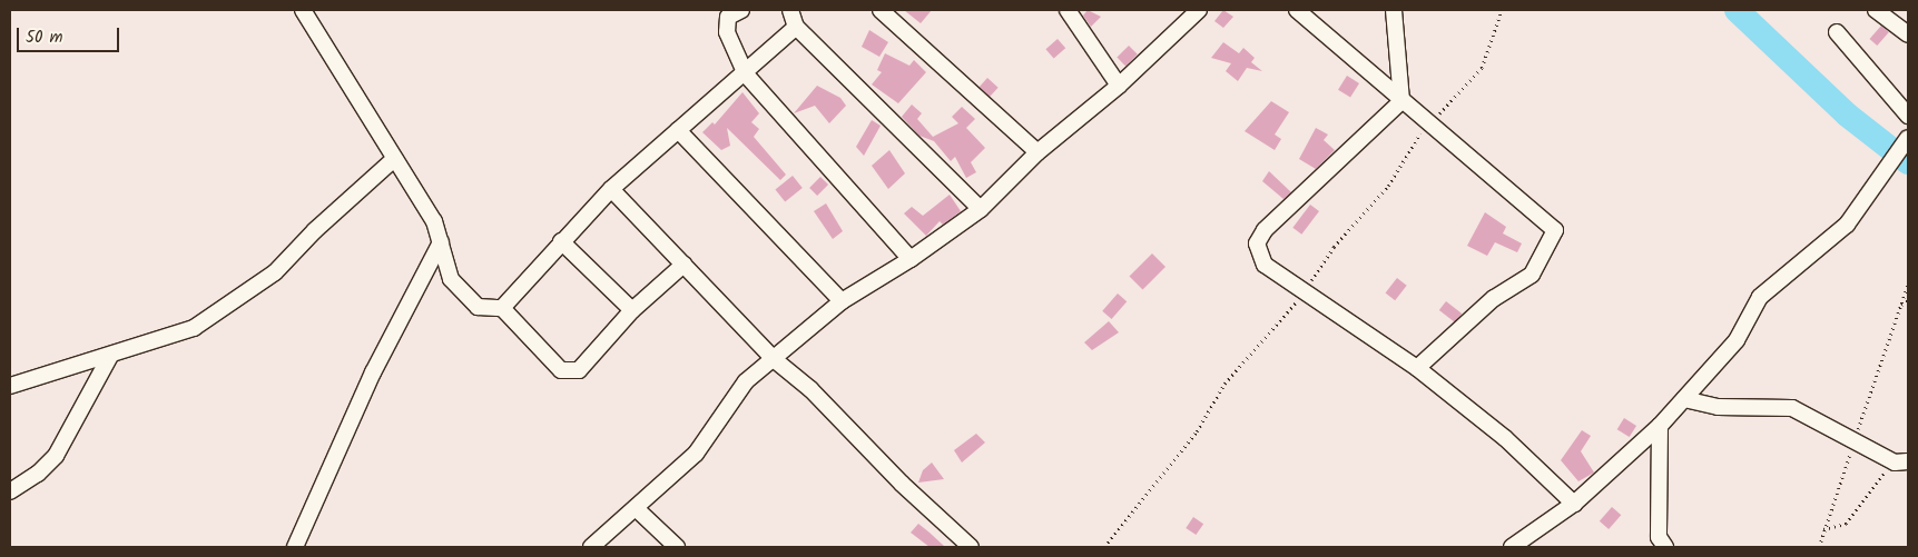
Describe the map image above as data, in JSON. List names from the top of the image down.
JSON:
{
  "scale_bar": "50 m"
}
